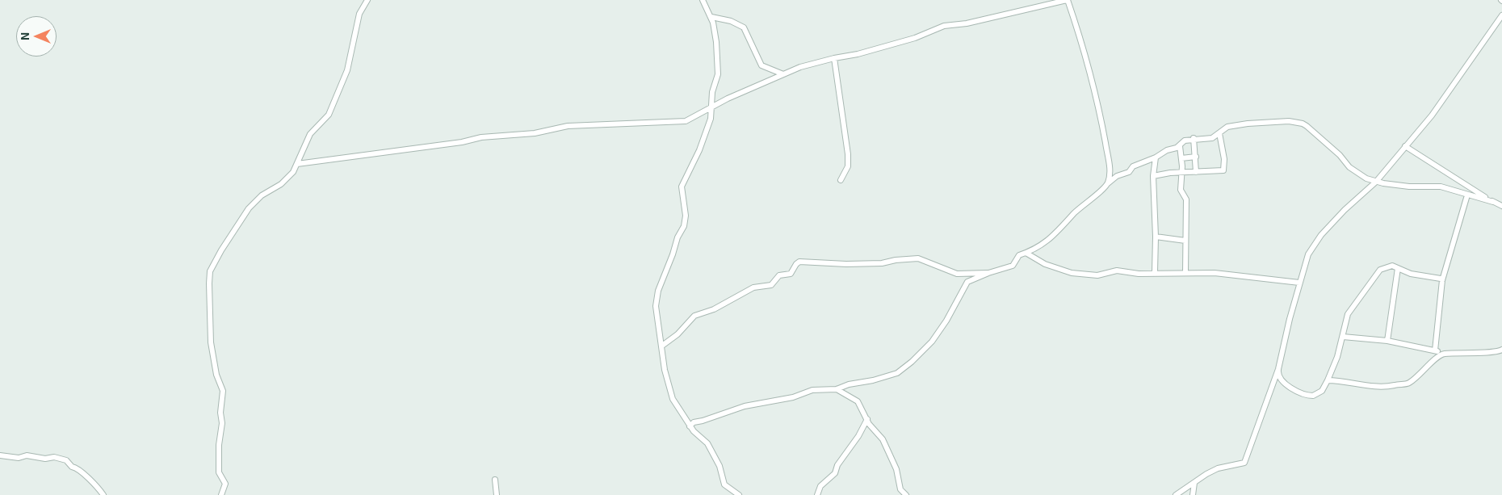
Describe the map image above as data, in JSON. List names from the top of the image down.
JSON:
{
  "north": "left"
}
